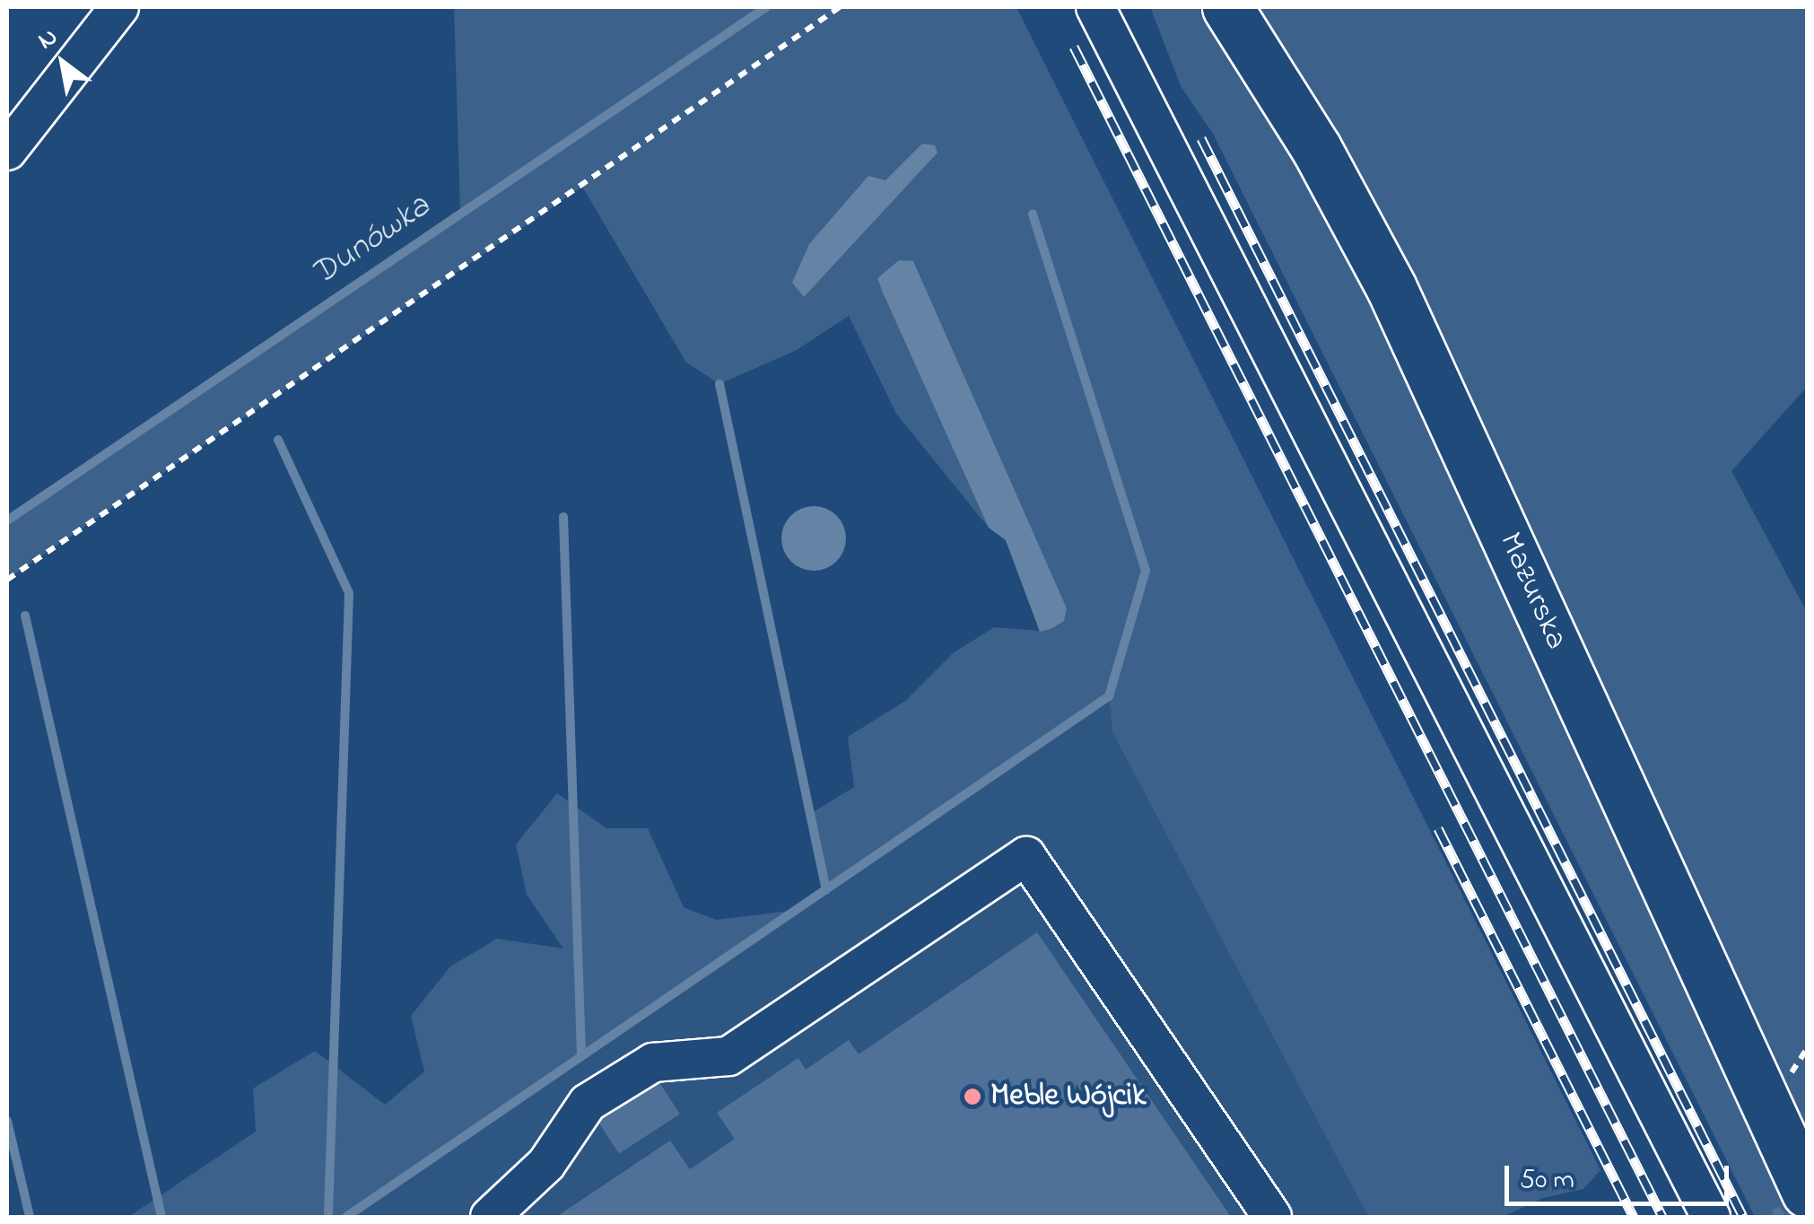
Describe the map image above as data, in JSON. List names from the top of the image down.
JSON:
{
  "streets": {
    "main road": ["Mazurska"]
  },
  "water": ["Dunówka"],
  "places": ["Meble Wójcik"],
  "scale_bar": "50 m",
  "north": "top left"
}
